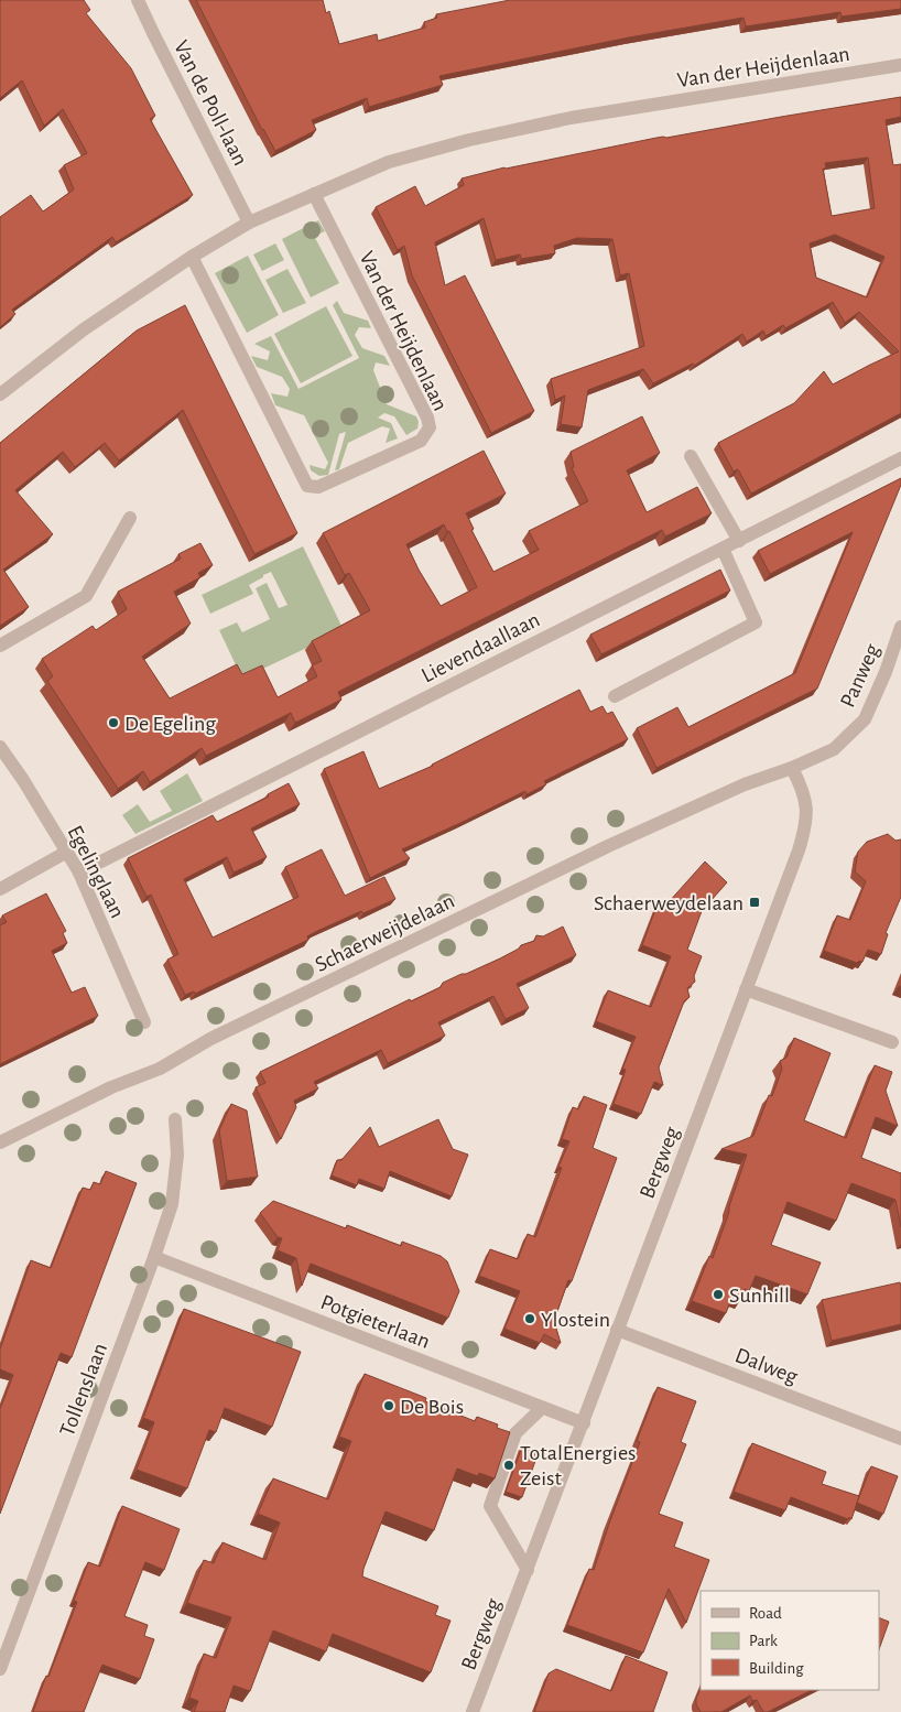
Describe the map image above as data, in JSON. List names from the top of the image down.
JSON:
{
  "streets": {
    "street": [
      "Van der Heijdenlaan",
      "Van de Poll-laan",
      "Lievendaallaan",
      "Panweg",
      "Egelinglaan",
      "Schaerweijdelaan",
      "Bergweg",
      "Potgieterlaan",
      "Dalweg",
      "Tollenslaan"
    ]
  },
  "crossings": [
    ["Van der Heijdenlaan", "Van de Poll-laan"],
    ["Lievendaallaan", "Egelinglaan"],
    ["Panweg", "Schaerweijdelaan"],
    ["Panweg", "Bergweg"],
    ["Schaerweijdelaan", "Bergweg"],
    ["Bergweg", "Potgieterlaan"],
    ["Bergweg", "Dalweg"],
    ["Potgieterlaan", "Tollenslaan"]
  ],
  "places": {
    "other": [
      "De Egeling",
      "Sunhill",
      "Ylostein",
      "De Bois",
      "TotalEnergies Zeist"
    ],
    "transit": ["Schaerweydelaan"]
  },
  "legend": ["Road", "Park", "Building"]
}
